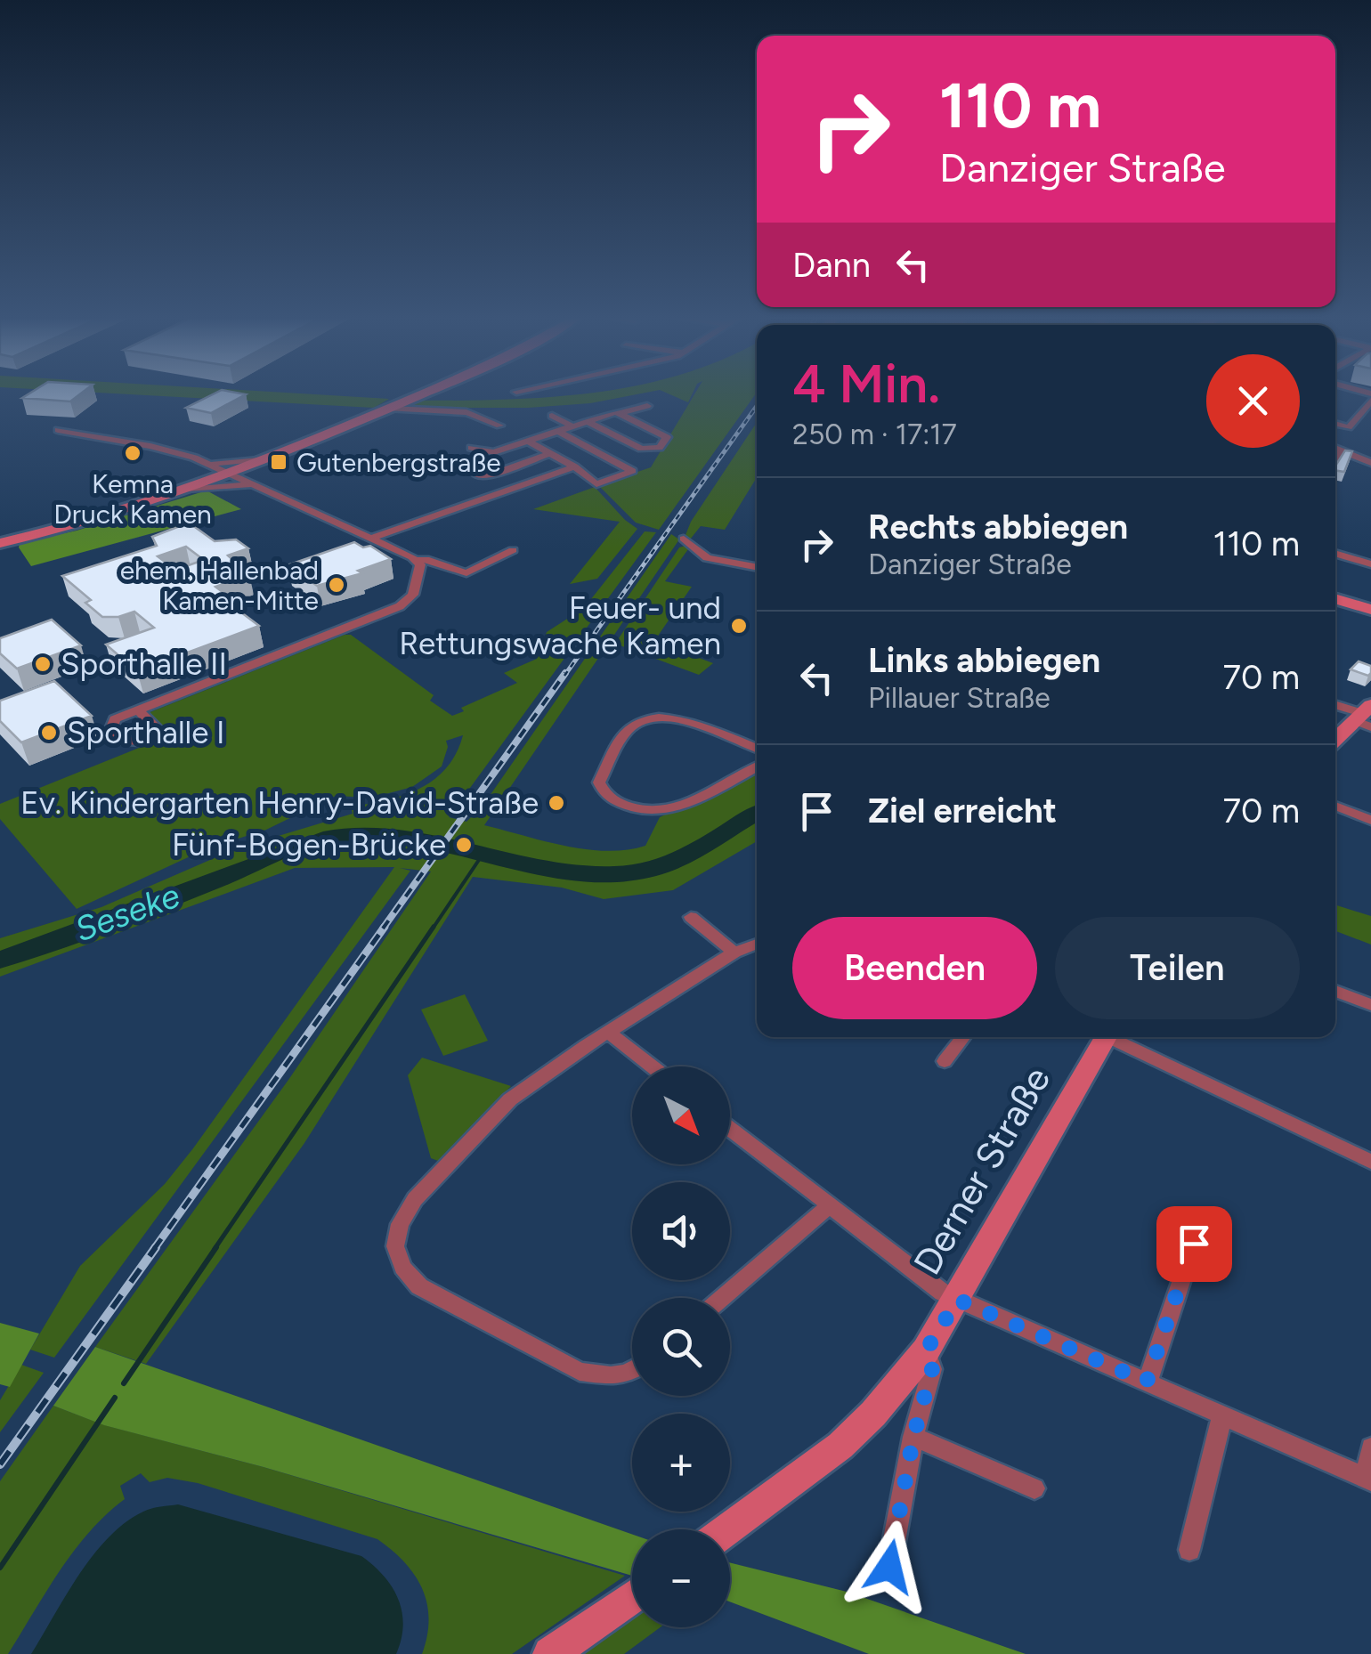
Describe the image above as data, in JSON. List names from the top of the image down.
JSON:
{
  "streets": {
    "main road": ["Derner Straße"]
  },
  "water": ["Seseke"],
  "places": {
    "other": [
      "Kemna Druck Kamen",
      "ehem. Hallenbad Kamen-Mitte",
      "Feuer- und Rettungswache Kamen",
      "Sporthalle II",
      "Sporthalle I",
      "Ev. Kindergarten Henry-David-Straße",
      "Fünf-Bogen-Brücke"
    ],
    "transit": ["Gutenbergstraße"]
  },
  "north": "bottom right",
  "page": {
    "turn": ["110 m", "Danziger Straße"],
    "then": "Dann",
    "heading": ["4 Min.", "250 m · 17:17"],
    "list": [
      {
        "name": "Rechts abbiegen",
        "note": "Danziger Straße",
        "value": "110 m"
      },
      {
        "name": "Links abbiegen",
        "note": "Pillauer Straße",
        "value": "70 m"
      },
      {
        "name": "Ziel erreicht",
        "value": "70 m"
      }
    ],
    "buttons": ["Beenden", "Teilen"],
    "map_buttons": ["+", "−"]
  }
}
